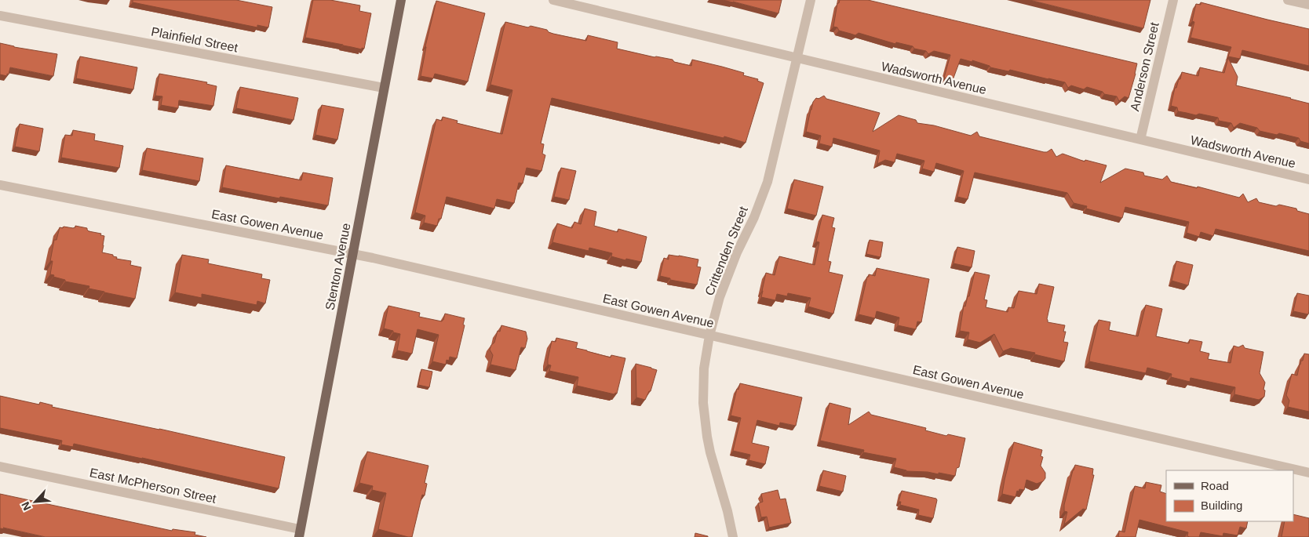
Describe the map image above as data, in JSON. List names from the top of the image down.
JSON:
{
  "streets": {
    "main road": ["Stenton Avenue"],
    "street": [
      "Plainfield Street",
      "Anderson Street",
      "Wadsworth Avenue",
      "East Gowen Avenue",
      "Crittenden Street",
      "East McPherson Street"
    ]
  },
  "crossings": [
    ["Plainfield Street", "Stenton Avenue"],
    ["Anderson Street", "Wadsworth Avenue"],
    ["Wadsworth Avenue", "Crittenden Street"],
    ["East Gowen Avenue", "Crittenden Street"],
    ["East Gowen Avenue", "Stenton Avenue"],
    ["Stenton Avenue", "East McPherson Street"]
  ],
  "legend": ["Road", "Building"],
  "north": "bottom left"
}
